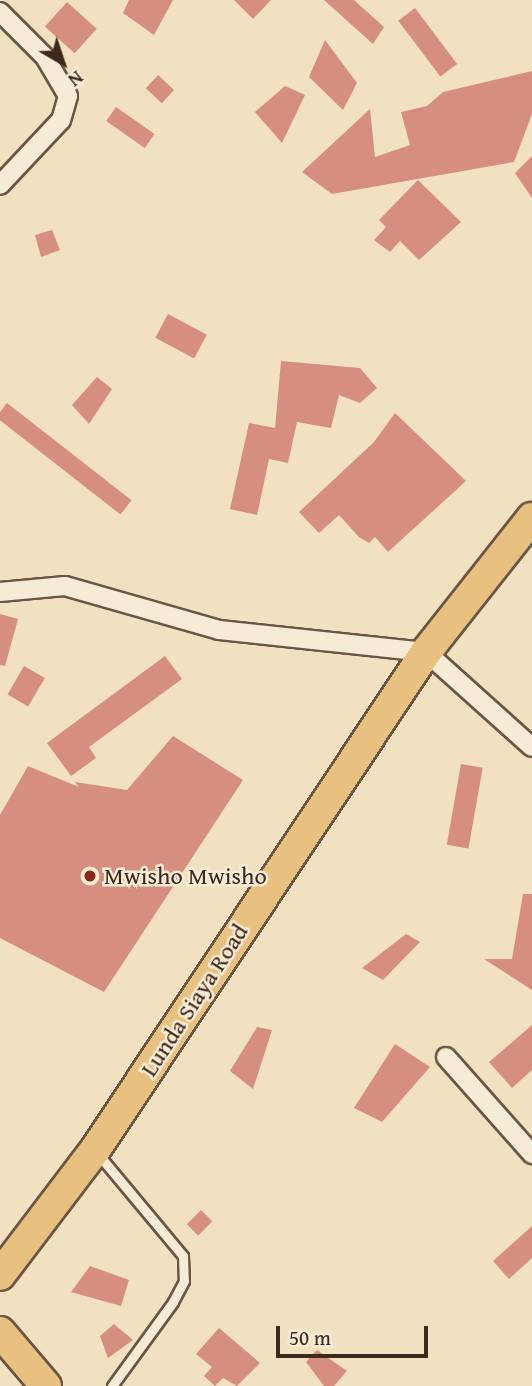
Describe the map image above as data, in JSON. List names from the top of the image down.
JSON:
{
  "streets": {
    "main road": ["Lunda Siaya Road"]
  },
  "places": ["Mwisho Mwisho"],
  "scale_bar": "50 m",
  "north": "bottom right"
}
